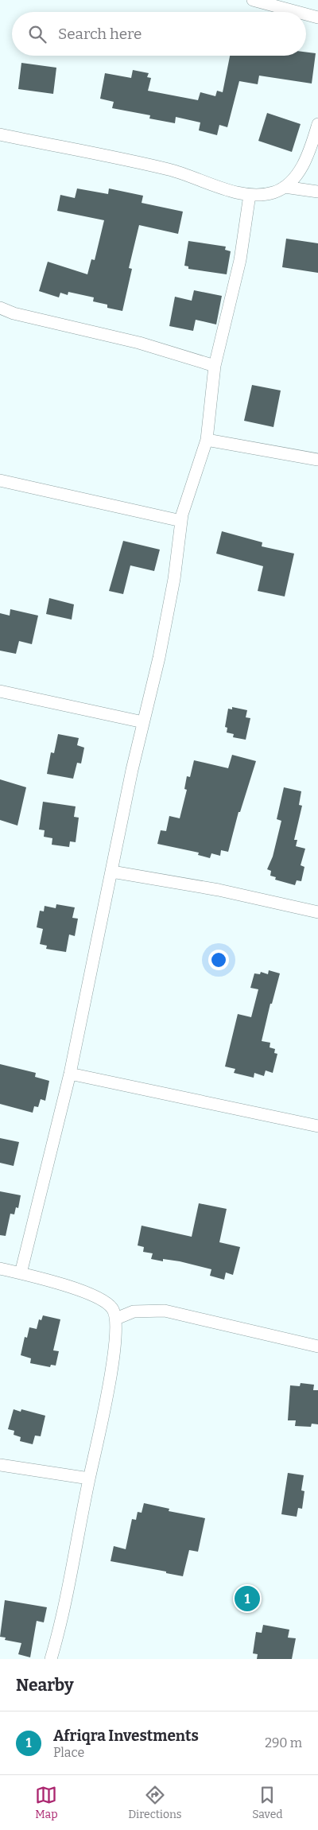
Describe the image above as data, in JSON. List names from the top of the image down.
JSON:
{
  "page": {
    "search": "Search here",
    "pins": "1",
    "heading": "Nearby",
    "list": [
      {
        "mark": "1",
        "name": "Afriqra Investments",
        "note": "Place",
        "value": "290 m"
      }
    ],
    "nav": ["Map", "Directions", "Saved"]
  }
}
